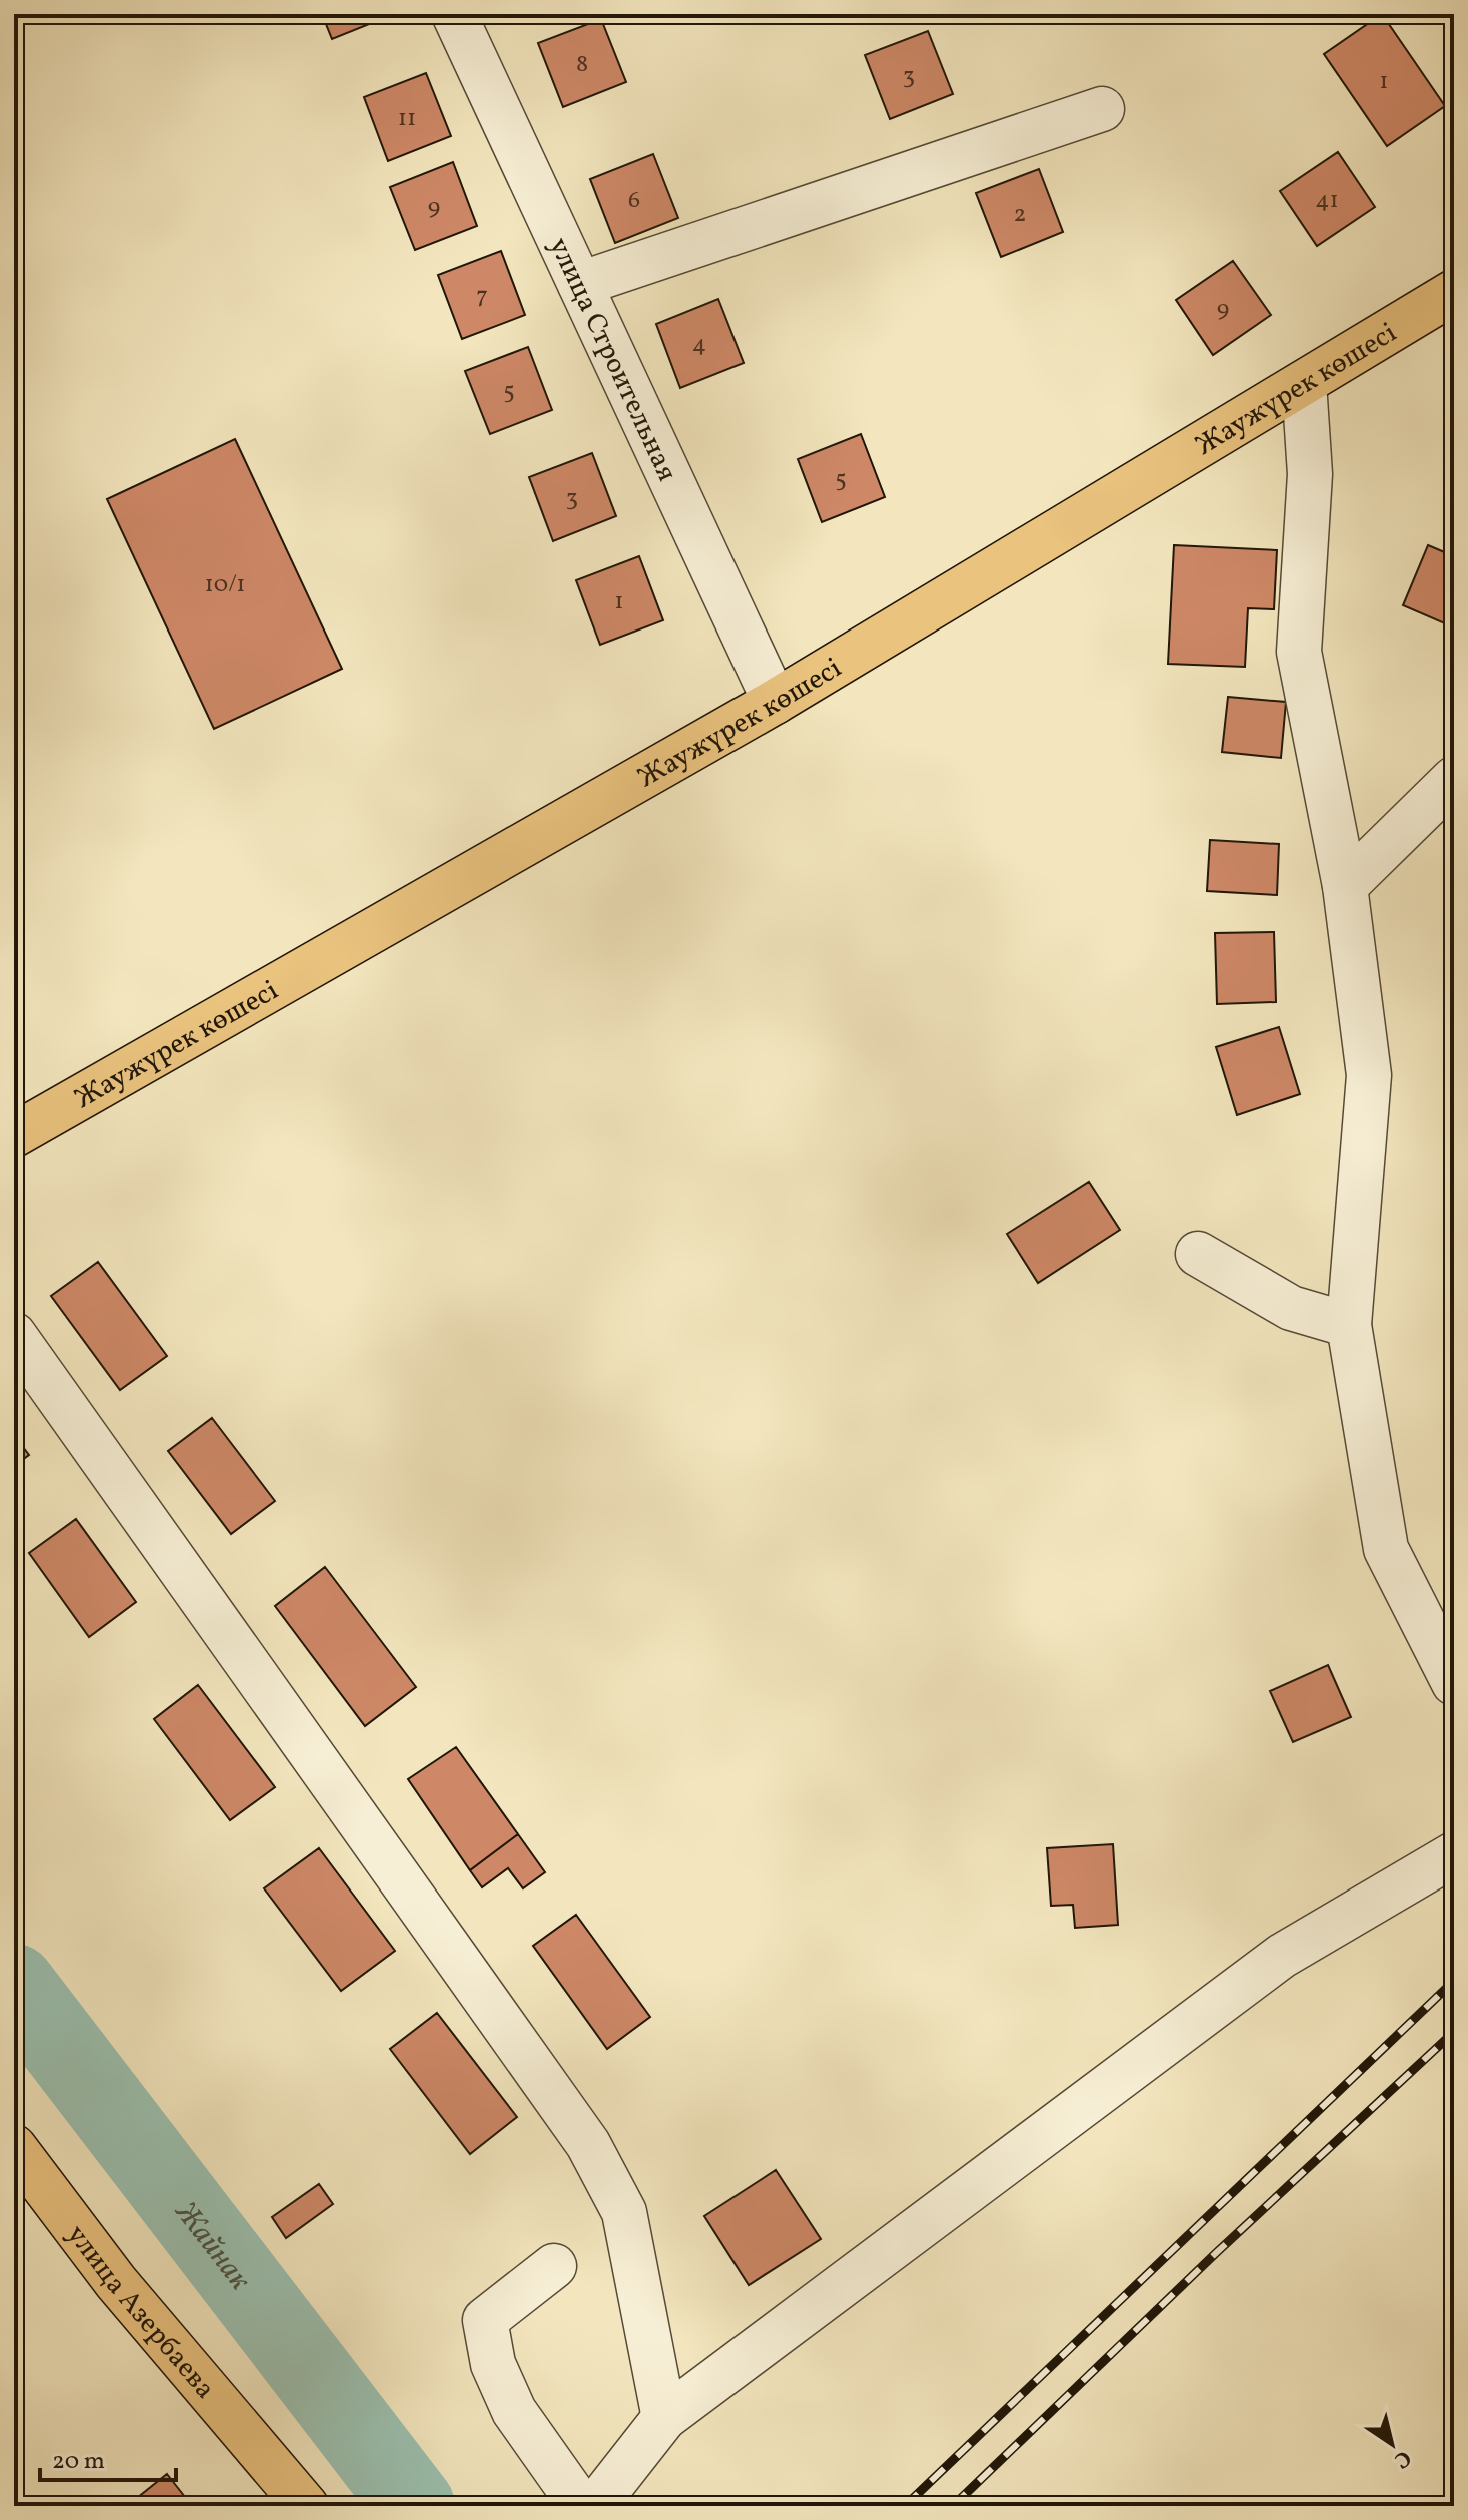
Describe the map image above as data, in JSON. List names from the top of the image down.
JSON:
{
  "streets": {
    "main road": ["Жаужүрек көшесі", "улица Азербаева"],
    "street": ["улица Строительная"]
  },
  "crossings": [
    ["улица Строительная", "Жаужүрек көшесі"]
  ],
  "water": ["Жайнак"],
  "house_numbers": [
    "8",
    "3",
    "1",
    "11",
    "6",
    "41",
    "9",
    "2",
    "7",
    "9",
    "4",
    "5",
    "5",
    "3",
    "10/1",
    "1"
  ],
  "scale_bar": "20 m",
  "north": "bottom right"
}
